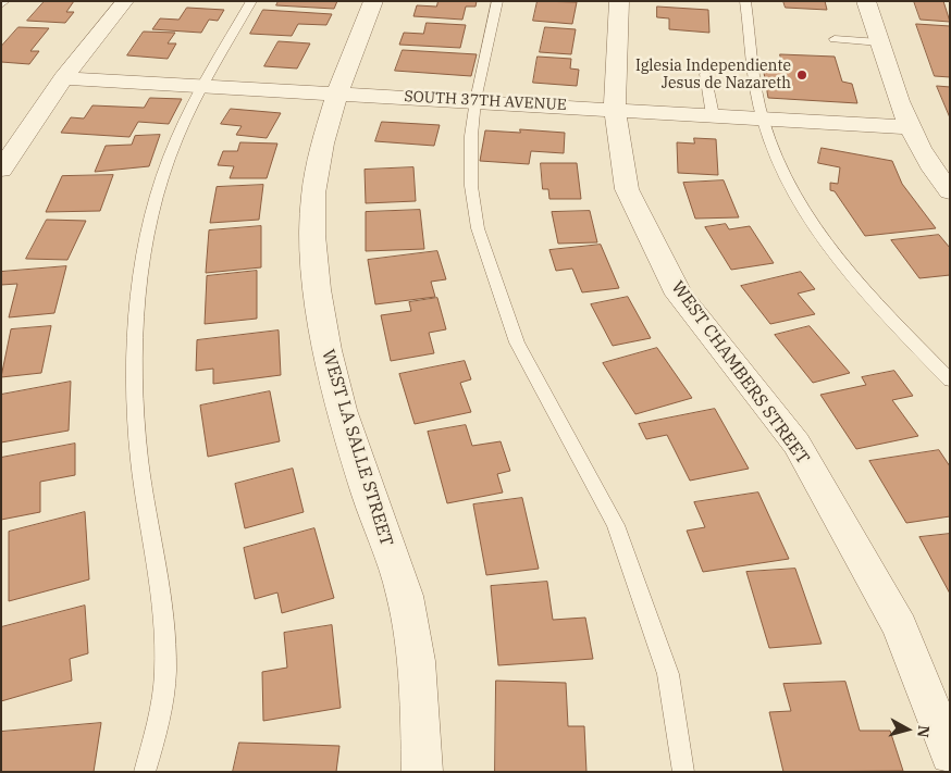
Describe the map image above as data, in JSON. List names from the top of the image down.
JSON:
{
  "streets": {
    "street": ["SOUTH 37TH AVENUE", "WEST CHAMBERS STREET", "WEST LA SALLE STREET"]
  },
  "crossings": [
    ["SOUTH 37TH AVENUE", "WEST CHAMBERS STREET"],
    ["SOUTH 37TH AVENUE", "WEST LA SALLE STREET"]
  ],
  "places": ["Iglesia Independiente Jesus de Nazareth"],
  "north": "right"
}
